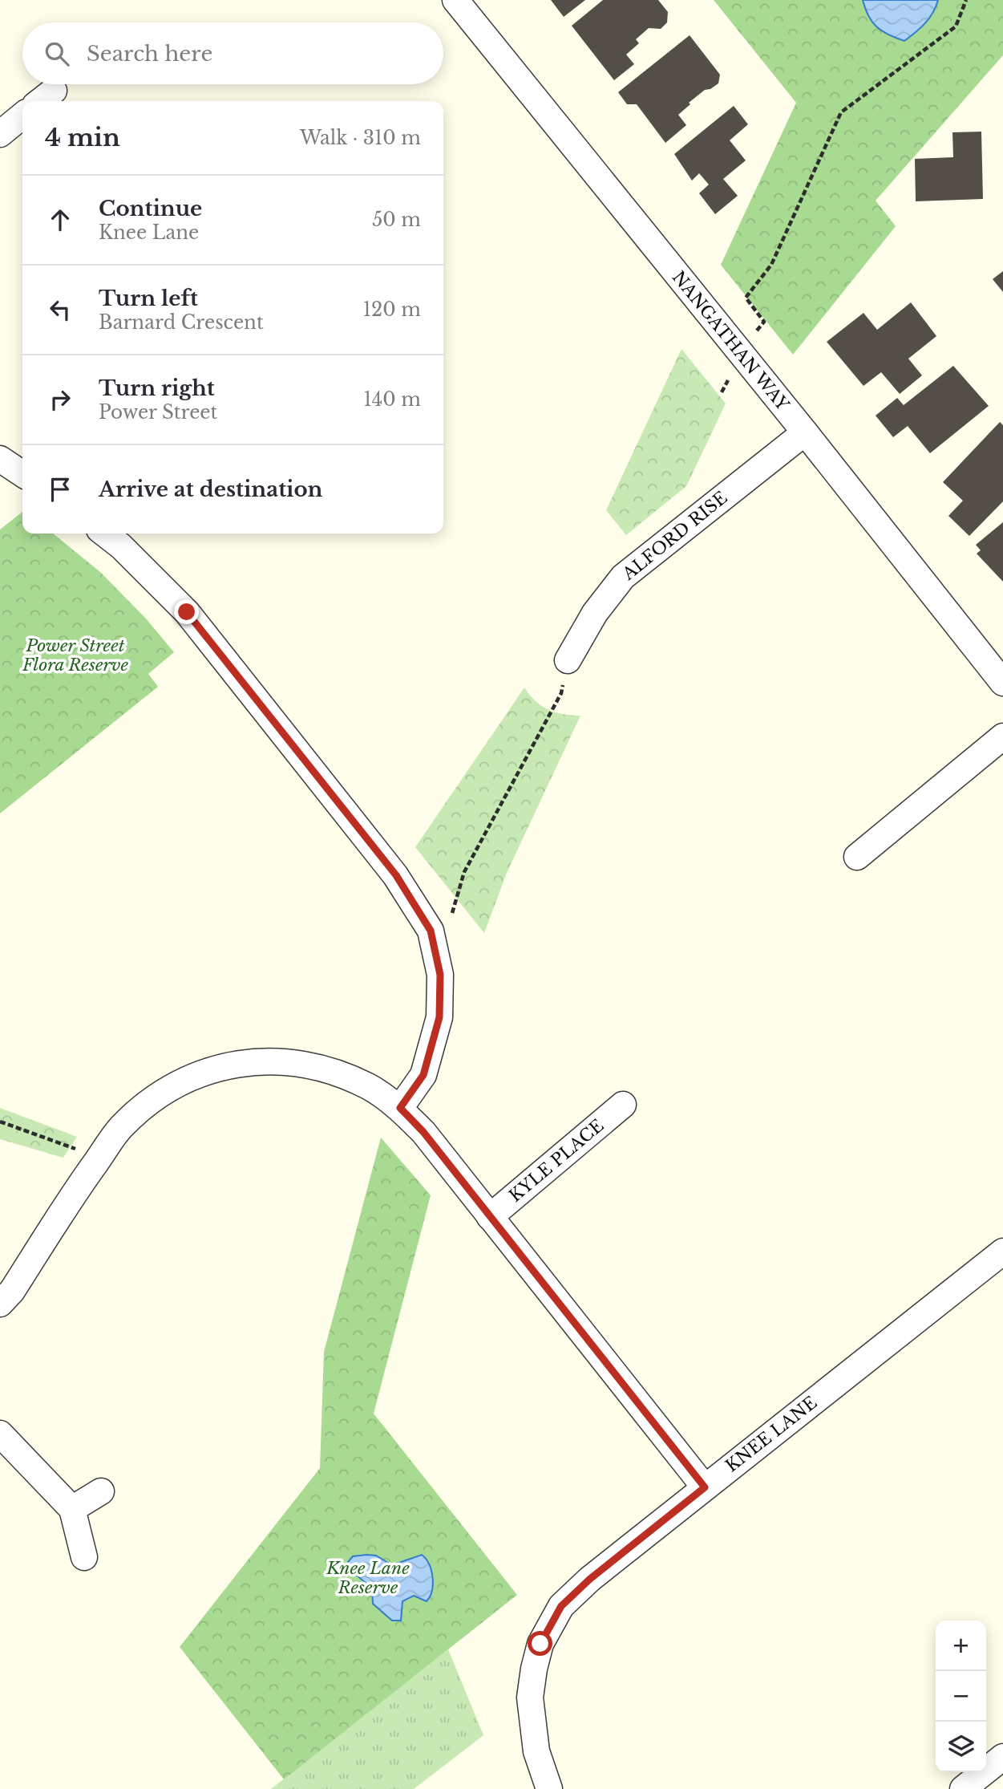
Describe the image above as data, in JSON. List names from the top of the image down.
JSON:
{
  "streets": {
    "street": [
      "NANGATHAN WAY",
      "ALFORD RISE",
      "KYLE PLACE",
      "KNEE LANE"
    ]
  },
  "crossings": [
    ["NANGATHAN WAY", "ALFORD RISE"]
  ],
  "parks": ["Power Street Flora Reserve", "Knee Lane Reserve"],
  "page": {
    "search": "Search here",
    "heading": ["4 min", "Walk · 310 m"],
    "list": [
      ["Continue", "Knee Lane", "50 m"],
      ["Turn left", "Barnard Crescent", "120 m"],
      ["Turn right", "Power Street", "140 m"],
      "Arrive at destination"
    ],
    "map_buttons": ["+", "−"]
  }
}
